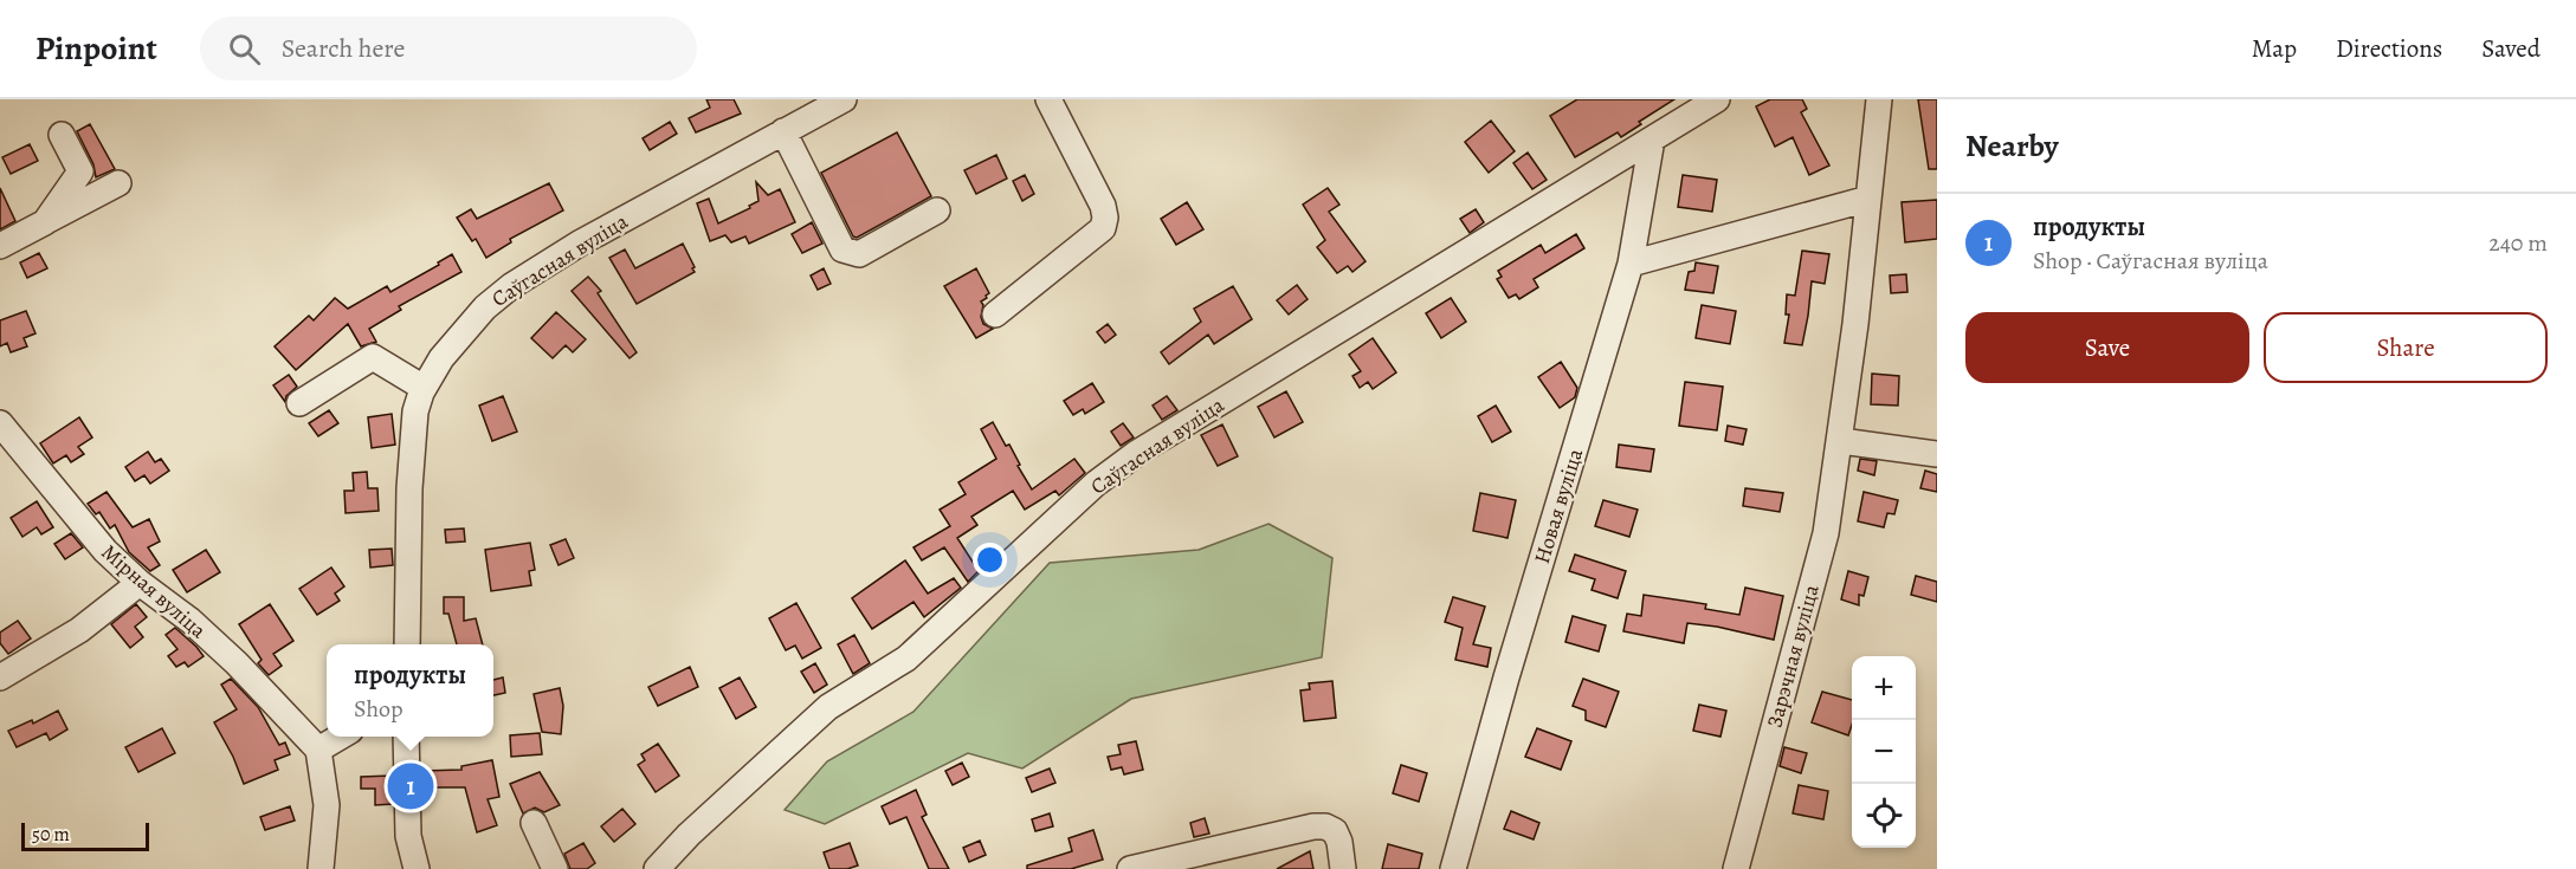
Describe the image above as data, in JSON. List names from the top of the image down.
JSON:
{
  "streets": {
    "street": [
      "Саўгасная вуліца",
      "Новая вуліца",
      "Мірная вуліца",
      "Зарэчная вуліца"
    ]
  },
  "crossings": [
    ["Саўгасная вуліца", "Новая вуліца"]
  ],
  "scale_bar": "50 m",
  "page": {
    "header": "Pinpoint",
    "search": "Search here",
    "nav": ["Map", "Directions", "Saved"],
    "heading": "Nearby",
    "list": [
      {
        "mark": "1",
        "name": "продукты",
        "note": "Shop · Саўгасная вуліца",
        "value": "240 m"
      }
    ],
    "buttons": ["Save", "Share"],
    "popup": ["продукты", "Shop"],
    "map_buttons": ["+", "−"],
    "pins": "1",
    "scale": "50 m"
  }
}
